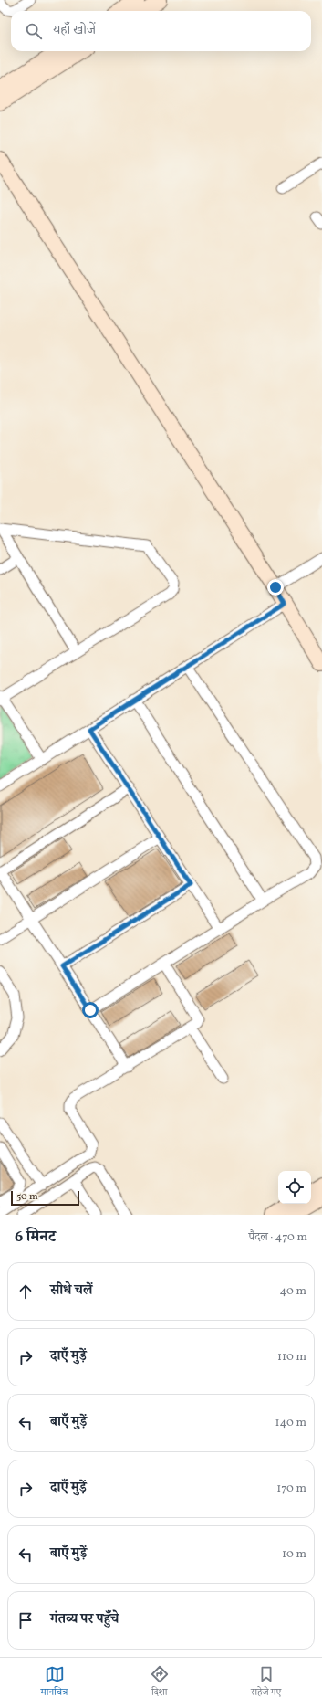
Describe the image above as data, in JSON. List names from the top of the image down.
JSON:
{
  "scale_bar": "50 m",
  "page": {
    "search": "यहाँ खोजें",
    "scale": "50 m",
    "heading": ["6 मिनट", "पैदल · 470 m"],
    "list": [
      ["सीधे चलें", "40 m"],
      ["दाएँ मुड़ें", "110 m"],
      ["बाएँ मुड़ें", "140 m"],
      ["दाएँ मुड़ें", "170 m"],
      ["बाएँ मुड़ें", "10 m"],
      "गंतव्य पर पहुँचे"
    ],
    "nav": ["मानचित्र", "दिशा", "सहेजे गए"]
  }
}
